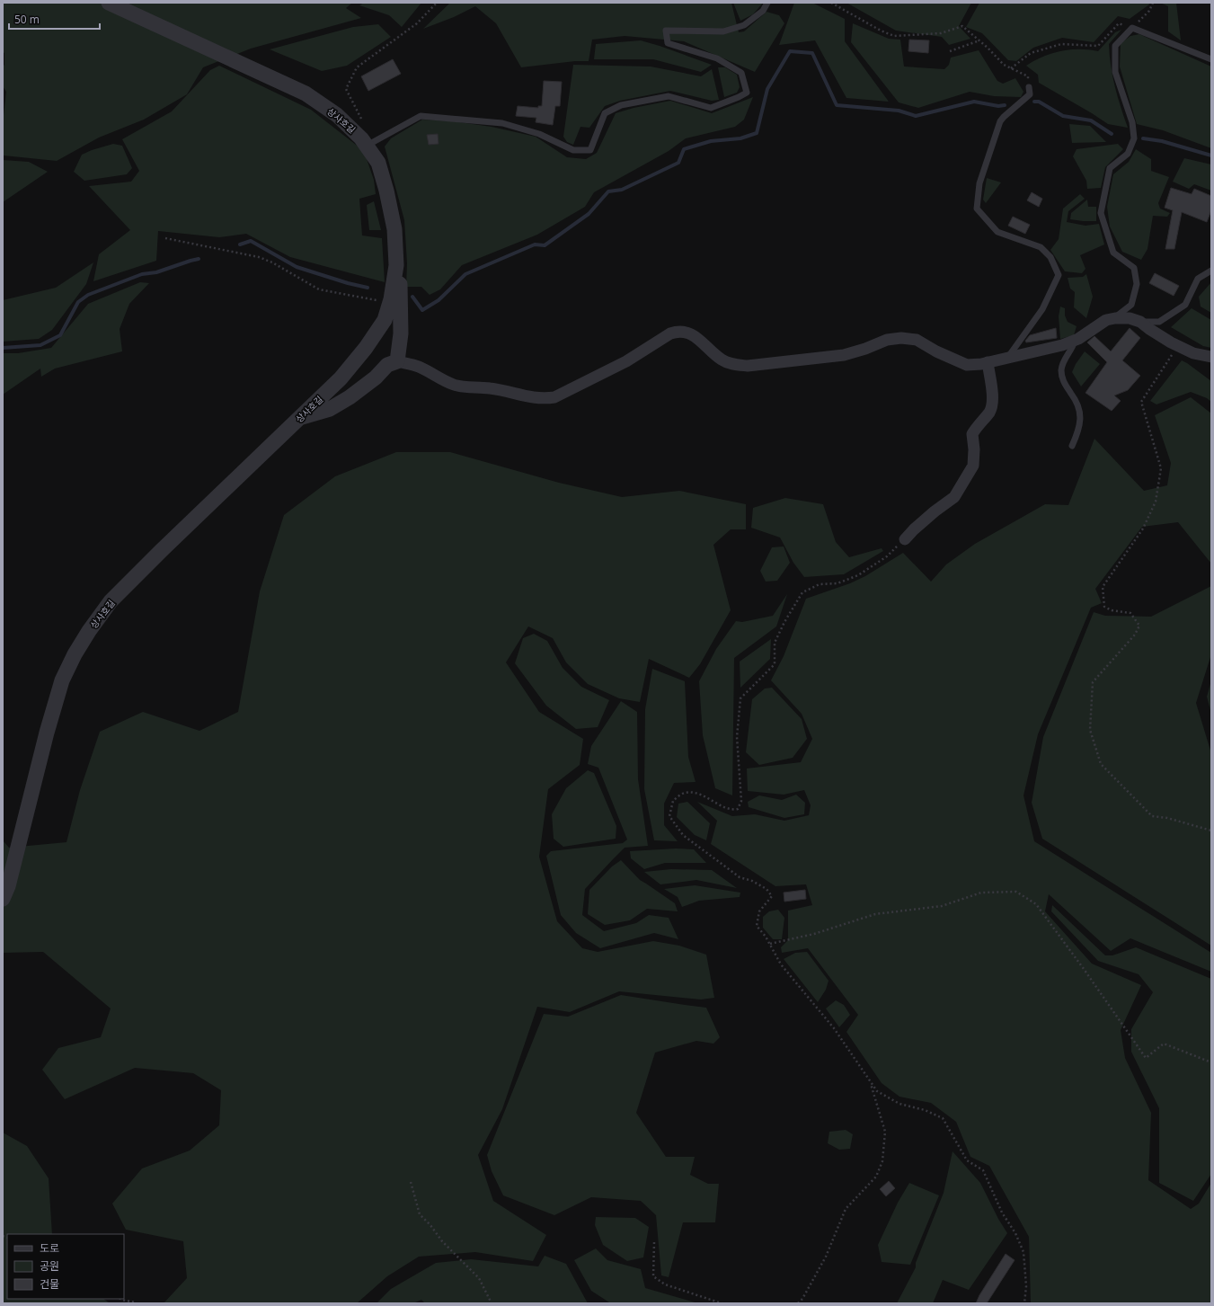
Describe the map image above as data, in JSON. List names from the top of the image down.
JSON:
{
  "streets": {
    "street": ["상사호길"]
  },
  "legend": ["도로", "공원", "건물"],
  "scale_bar": "50 m"
}
